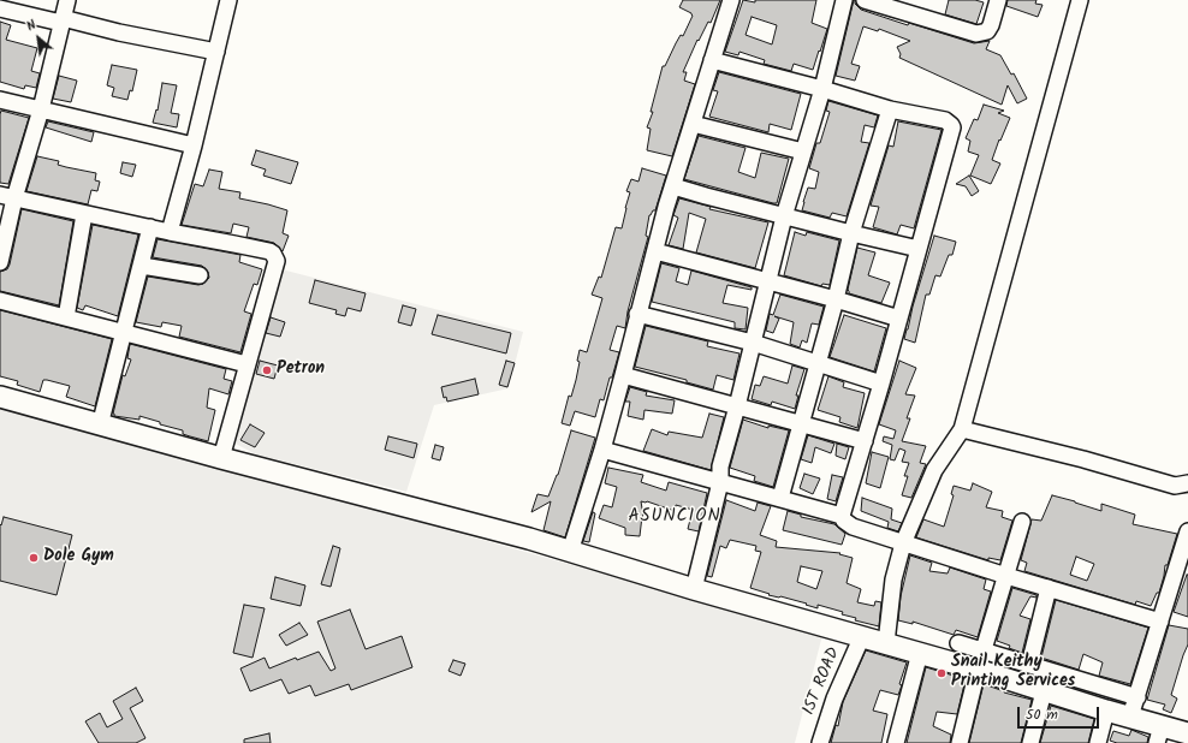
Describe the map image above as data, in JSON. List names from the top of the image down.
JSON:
{
  "streets": {
    "street": ["1ST ROAD"]
  },
  "districts": ["ASUNCION"],
  "places": ["Petron", "Dole Gym", "Snail Keithy Printing Services"],
  "scale_bar": "50 m",
  "north": "top left"
}
